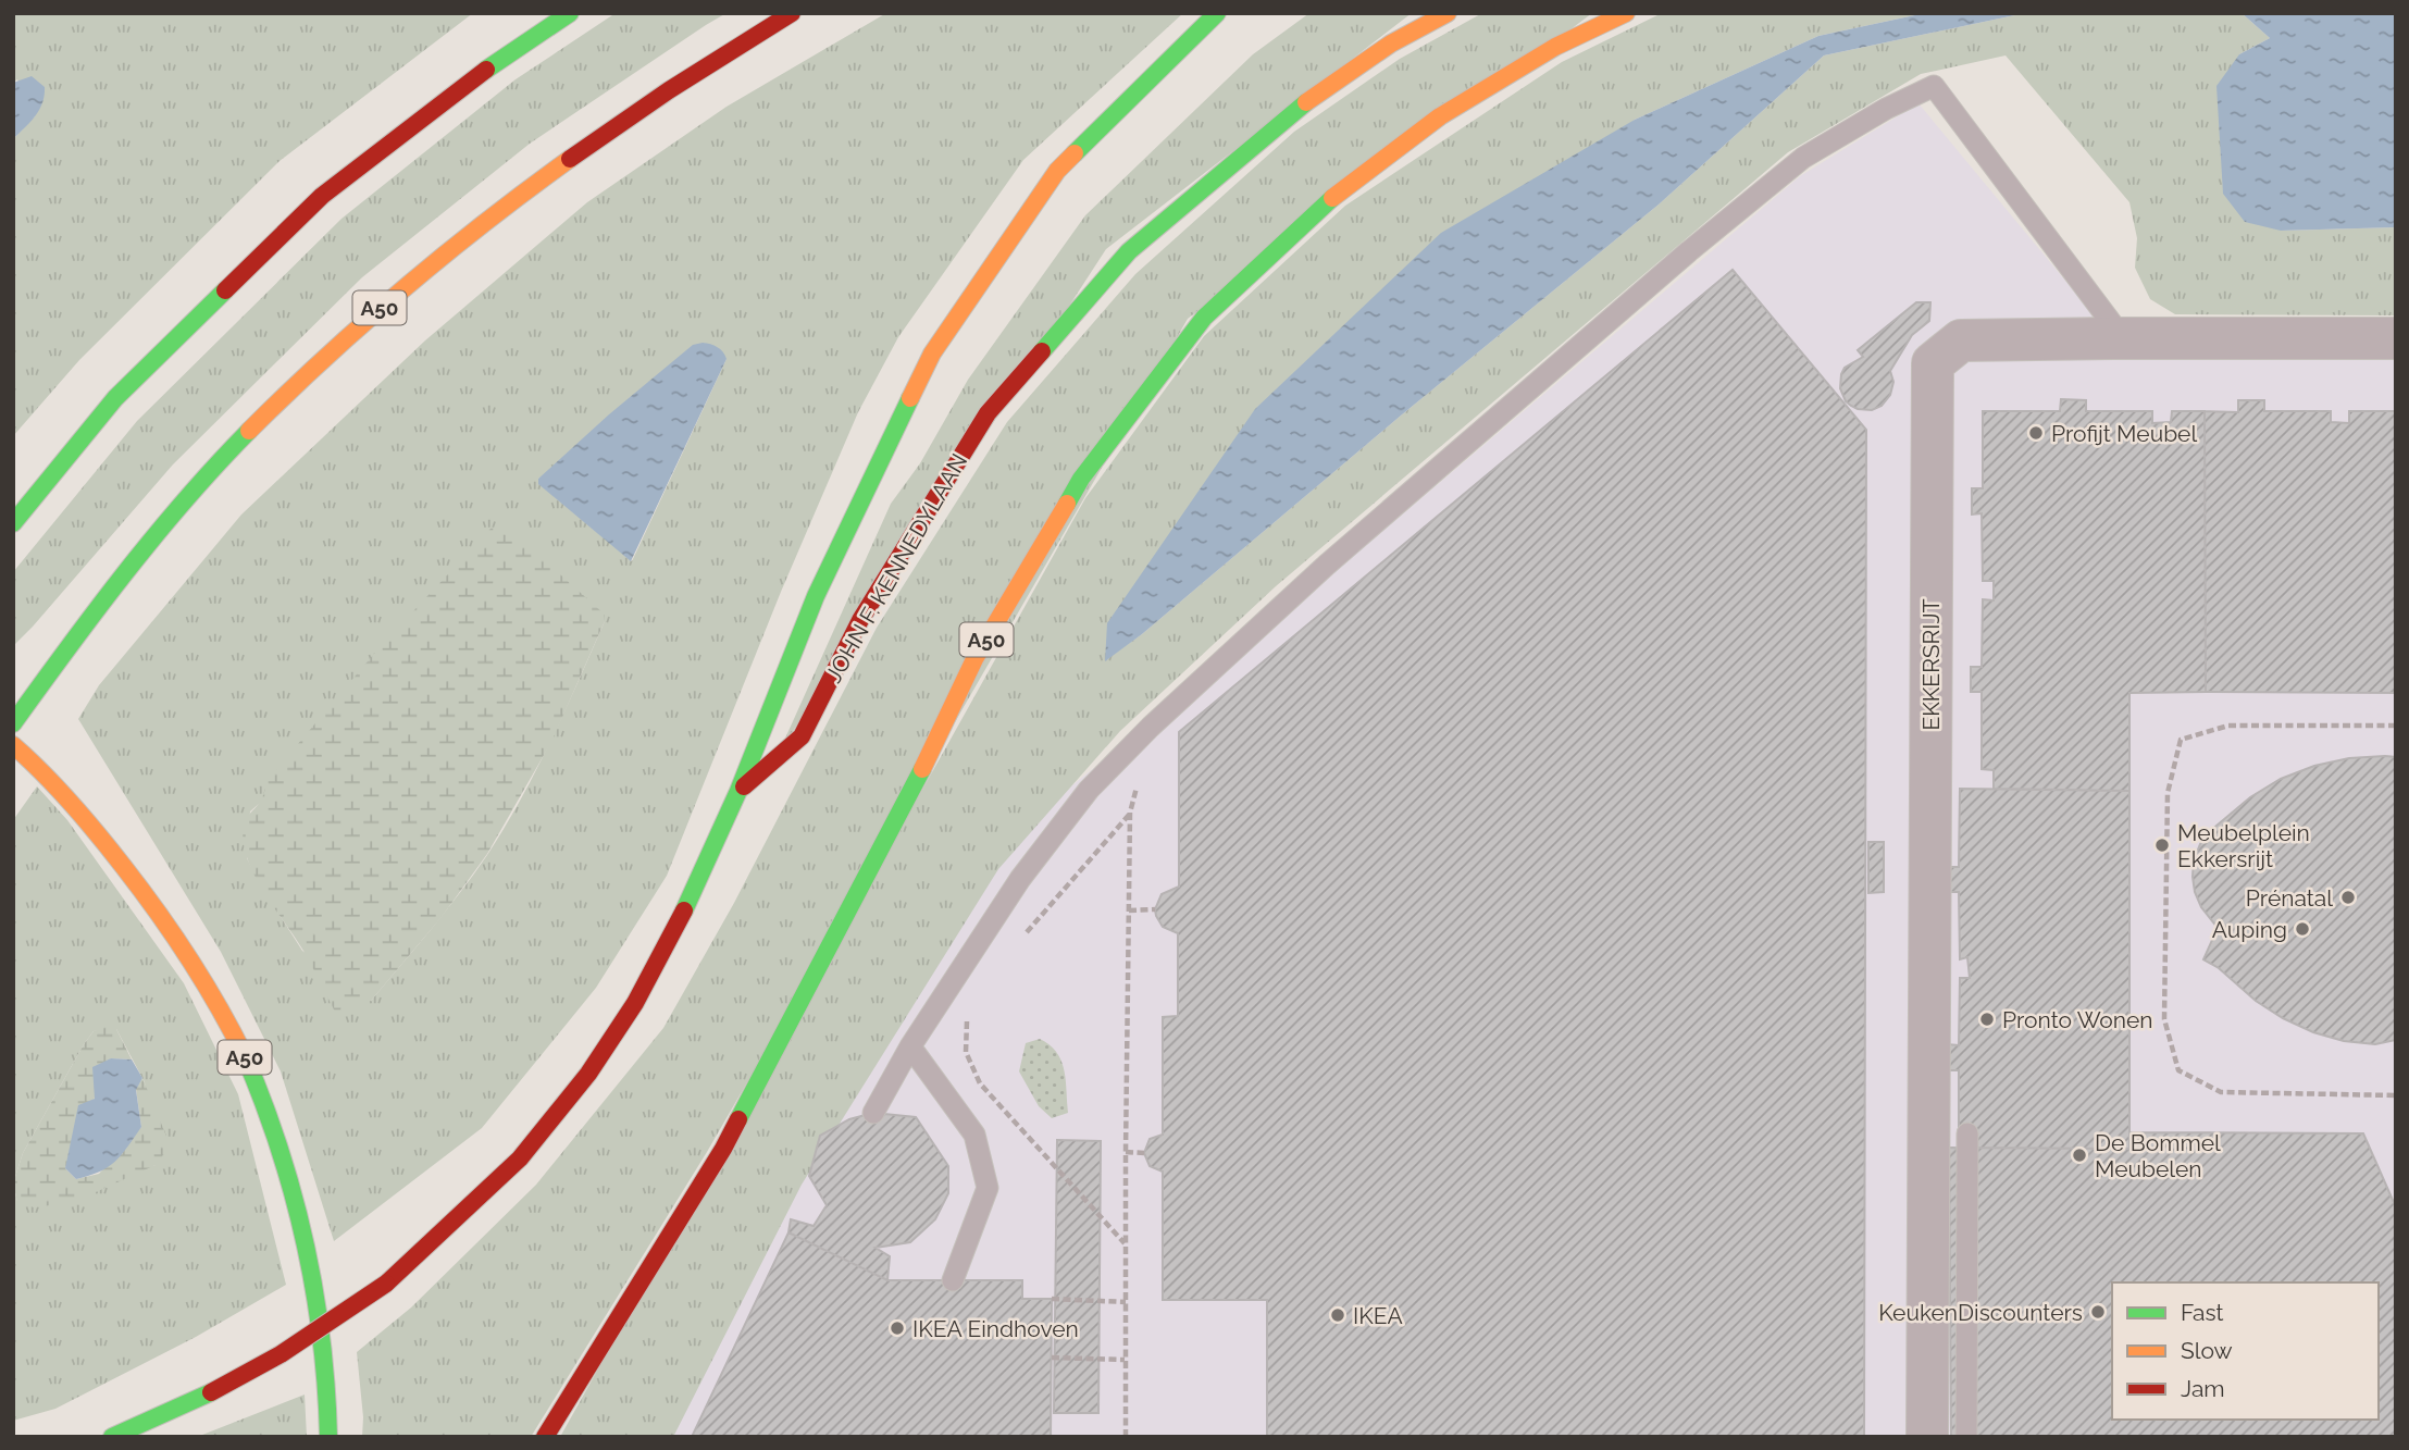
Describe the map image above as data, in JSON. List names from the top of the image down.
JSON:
{
  "streets": {
    "highway": ["A50", "JOHN F. KENNEDYLAAN"],
    "street": ["EKKERSRIJT"]
  },
  "places": [
    "Profijt Meubel",
    "Meubelplein Ekkersrijt",
    "Prénatal",
    "Auping",
    "Pronto Wonen",
    "De Bommel Meubelen",
    "KeukenDiscounters",
    "IKEA",
    "IKEA Eindhoven"
  ],
  "legend": ["Fast", "Slow", "Jam"]
}
